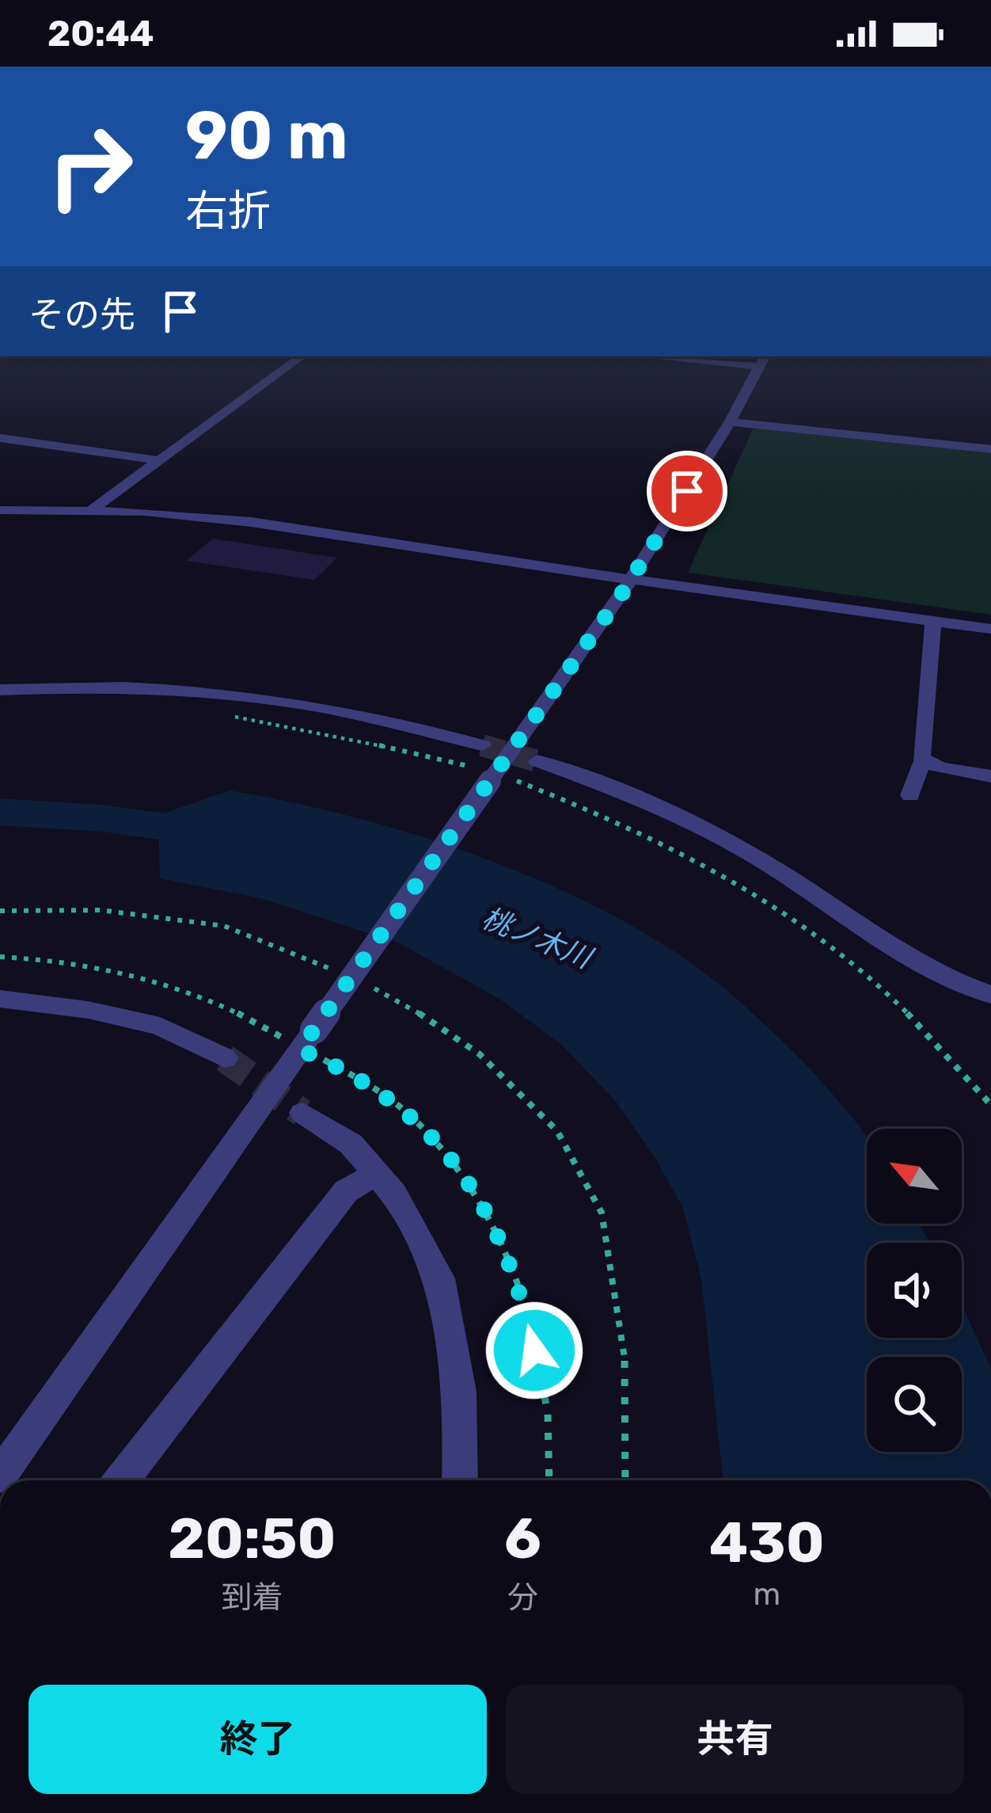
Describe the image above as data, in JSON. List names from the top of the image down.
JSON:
{
  "water": ["桃ノ木川"],
  "north": "top left",
  "page": {
    "status": "20:44",
    "turn": ["90 m", "右折"],
    "then": "その先",
    "eta": [
      "20:50",
      "到着",
      "6",
      "分",
      "430",
      "m"
    ],
    "buttons": ["終了", "共有"]
  }
}
